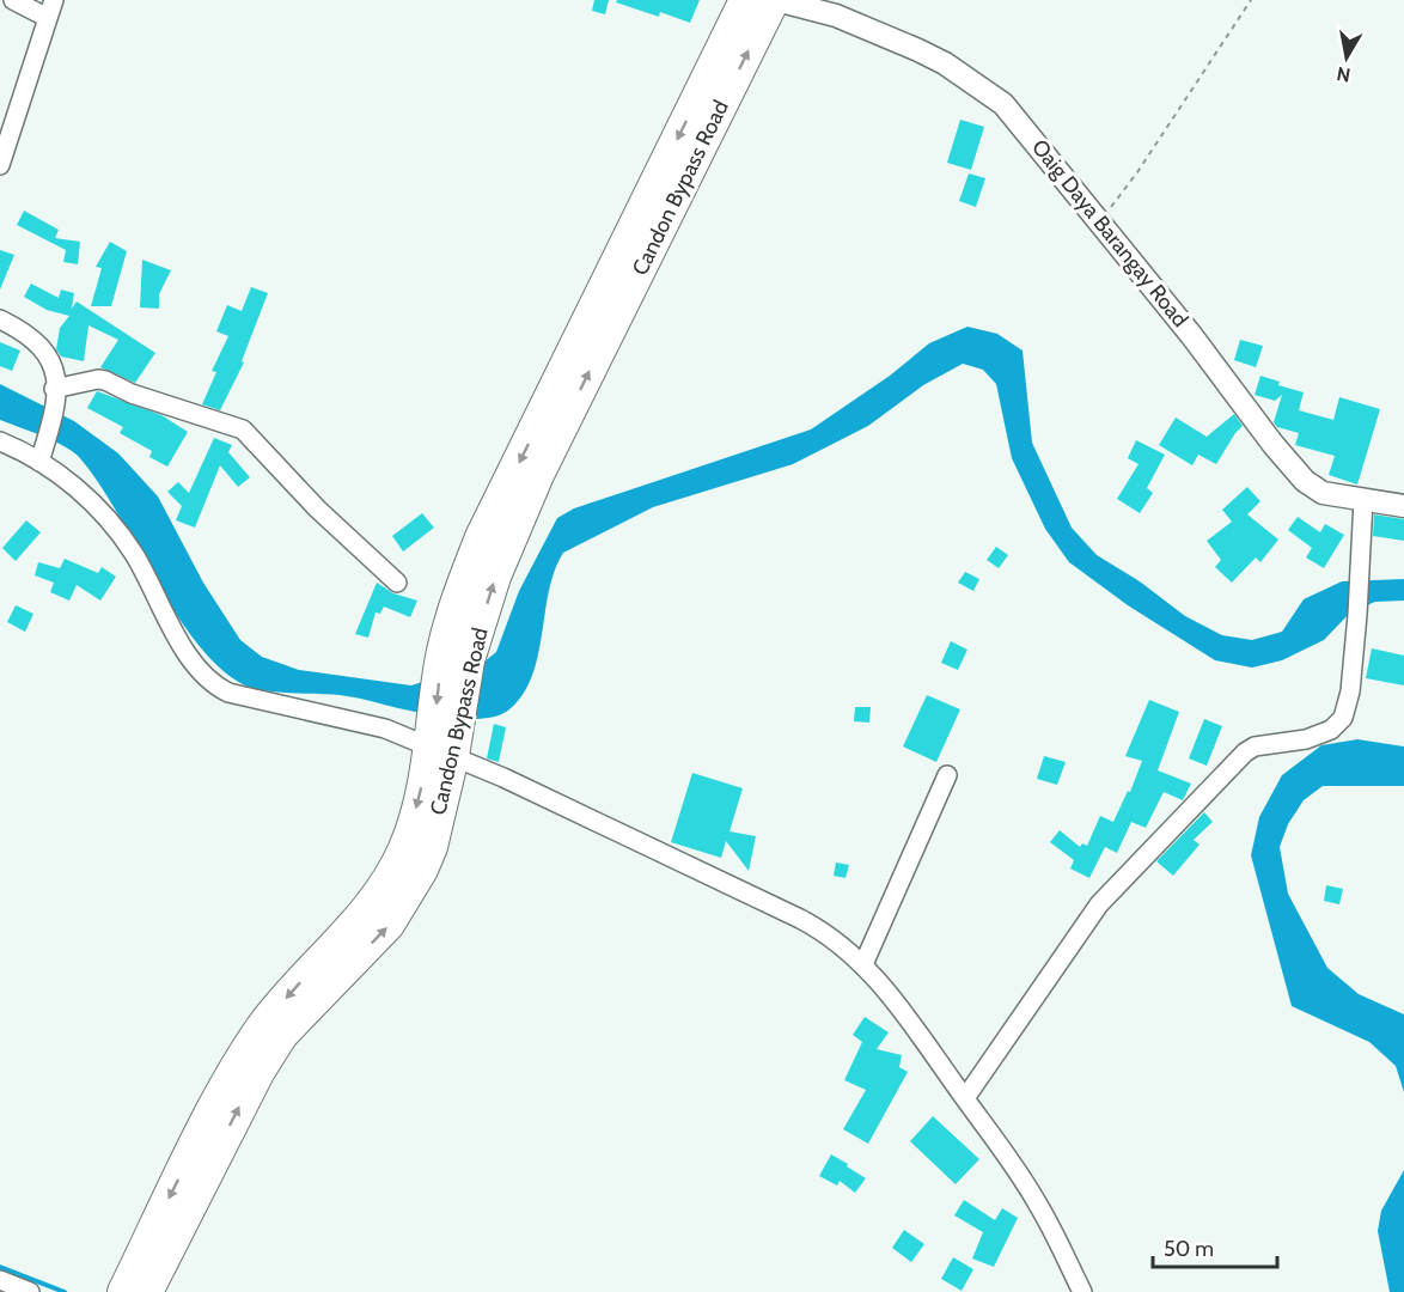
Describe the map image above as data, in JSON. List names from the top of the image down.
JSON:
{
  "streets": {
    "highway": ["Candon Bypass Road"],
    "street": ["Oaig Daya Barangay Road"]
  },
  "crossings": [
    ["Candon Bypass Road", "Oaig Daya Barangay Road"]
  ],
  "scale_bar": "50 m",
  "north": "bottom"
}
